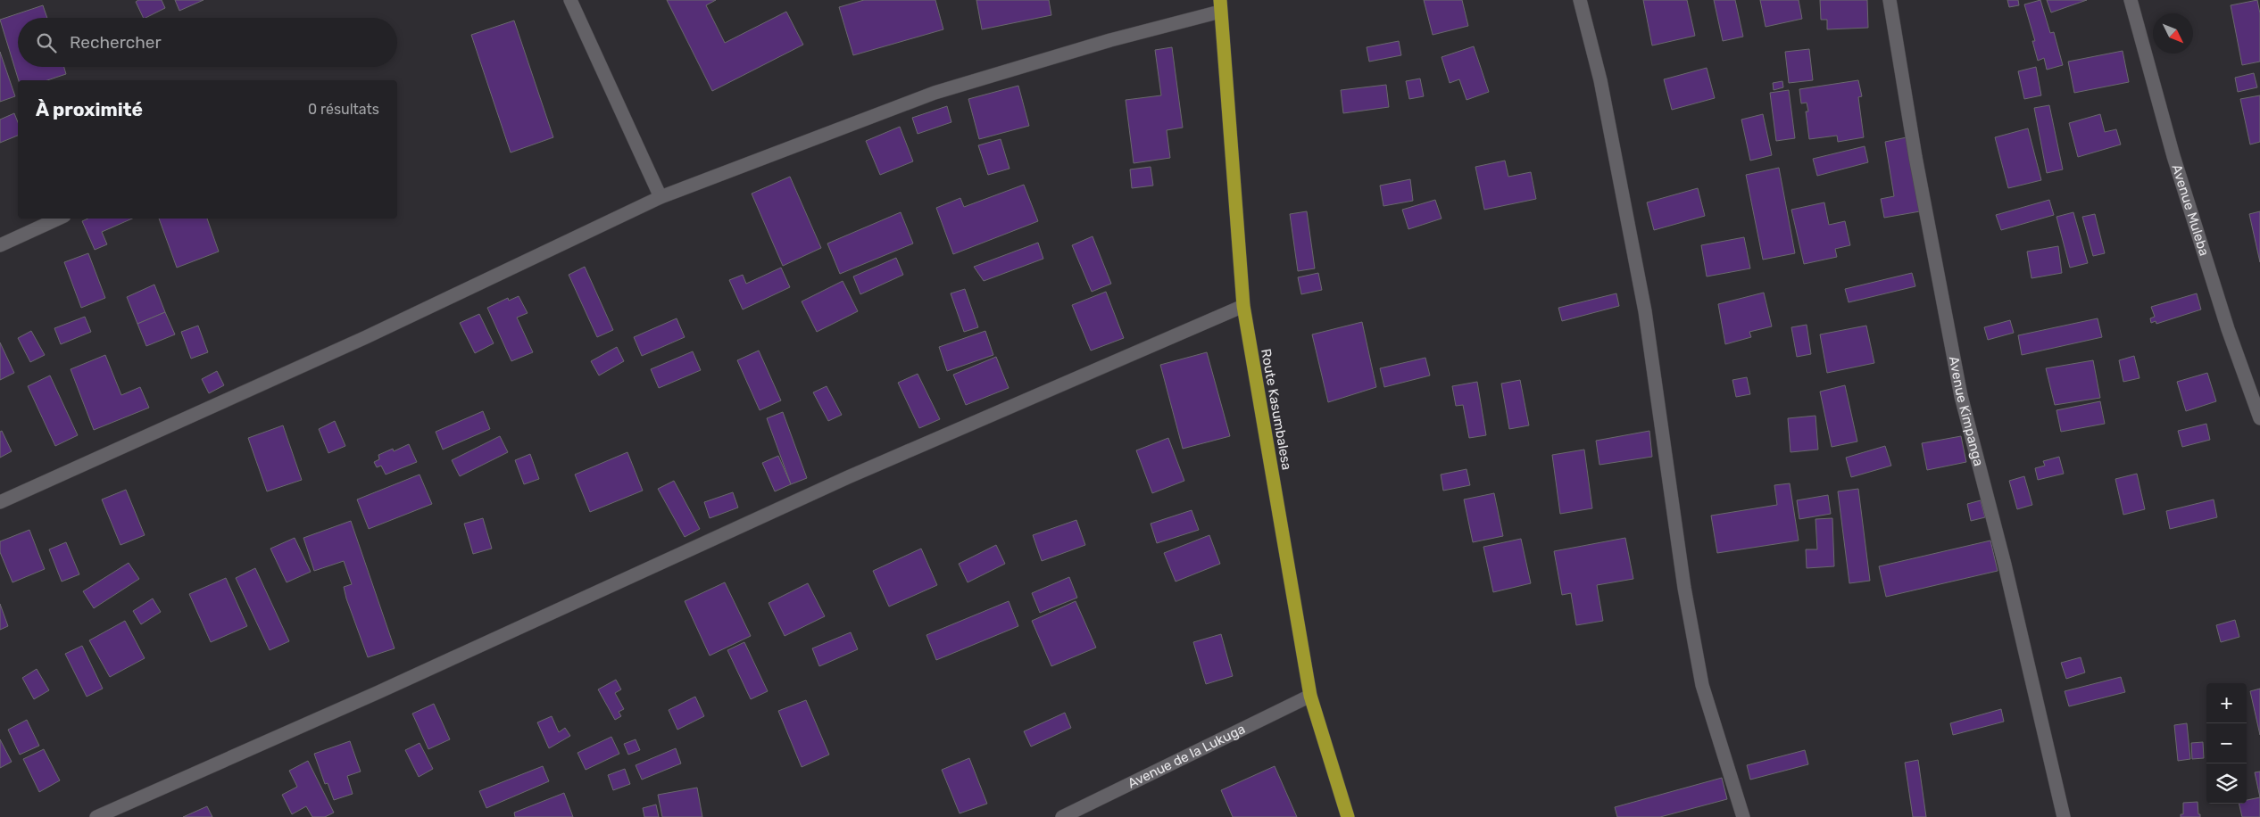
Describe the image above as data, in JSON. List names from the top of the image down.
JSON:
{
  "streets": {
    "highway": ["Route Kasumbalesa"],
    "street": ["Avenue Muleba", "Avenue Kimpanga", "Avenue de la Lukuga"]
  },
  "crossings": [
    ["Route Kasumbalesa", "Avenue de la Lukuga"]
  ],
  "north": "bottom right",
  "page": {
    "search": "Rechercher",
    "heading": ["À proximité", "0 résultats"],
    "map_buttons": ["+", "−"]
  }
}
